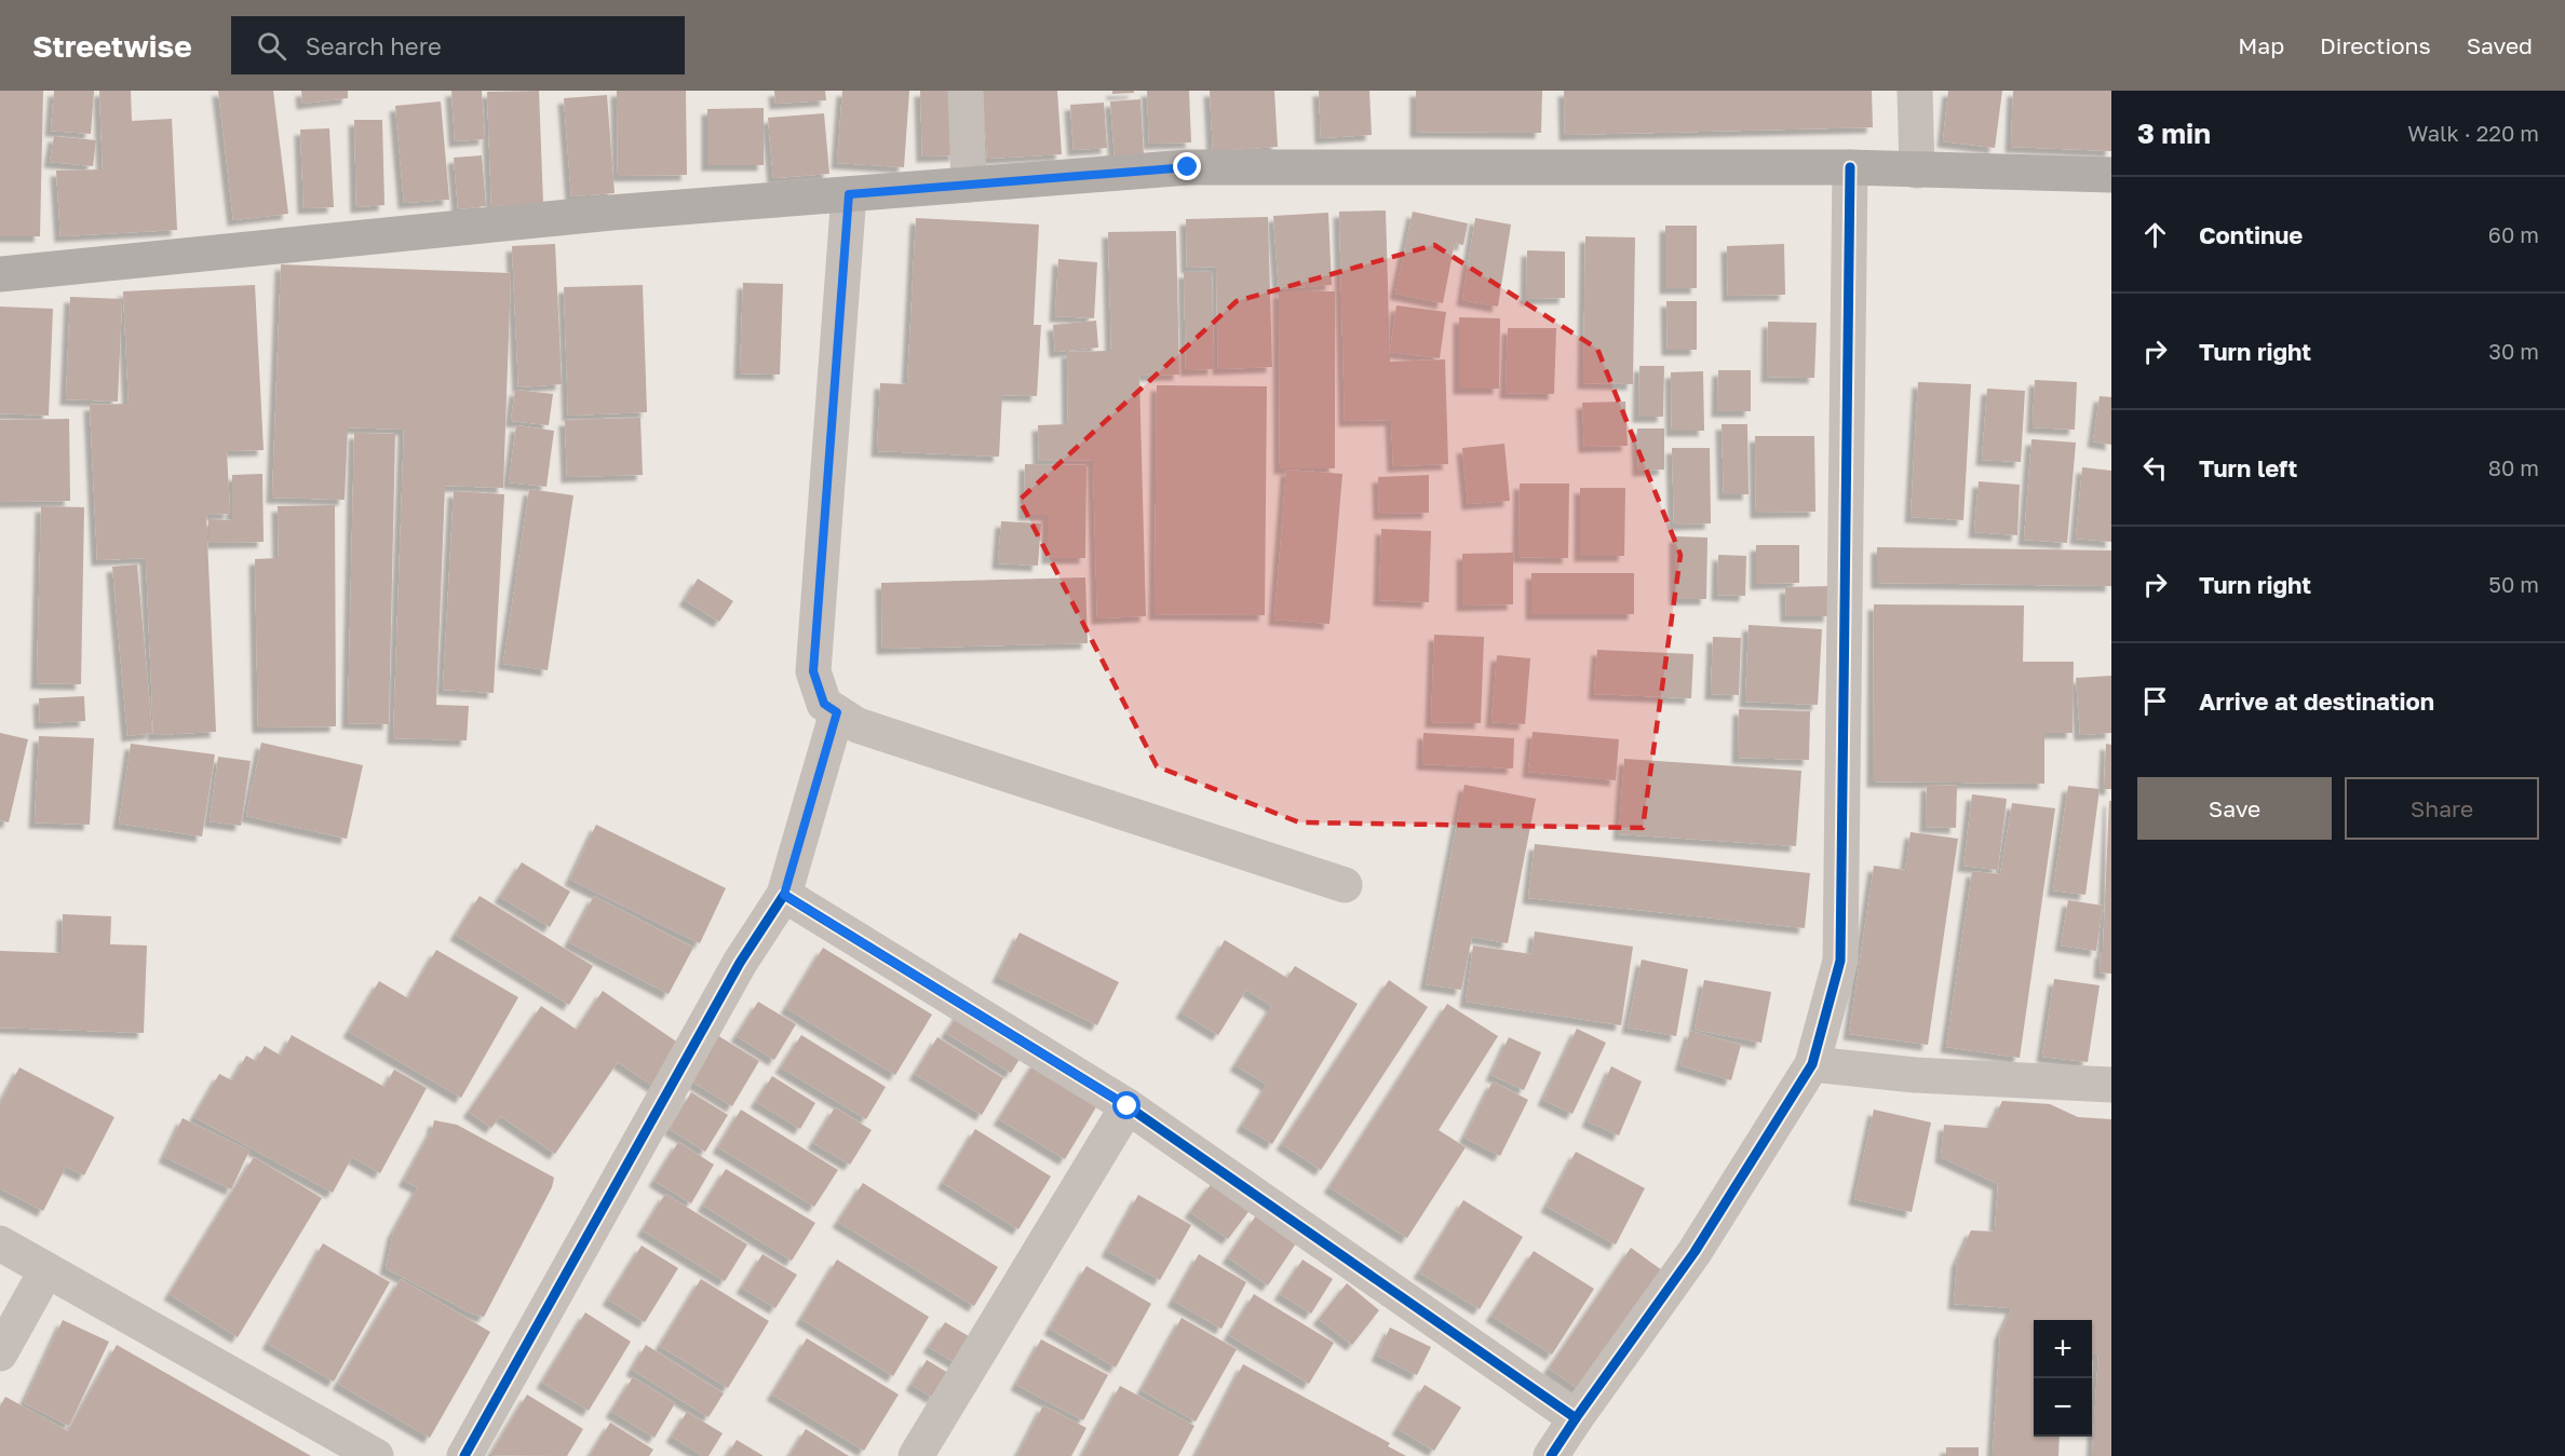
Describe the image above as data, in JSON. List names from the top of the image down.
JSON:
{
  "page": {
    "header": "Streetwise",
    "search": "Search here",
    "nav": ["Map", "Directions", "Saved"],
    "heading": ["3 min", "Walk · 220 m"],
    "list": [
      ["Continue", "60 m"],
      ["Turn right", "30 m"],
      ["Turn left", "80 m"],
      ["Turn right", "50 m"],
      "Arrive at destination"
    ],
    "buttons": ["Save", "Share"],
    "map_buttons": ["+", "−"]
  }
}
